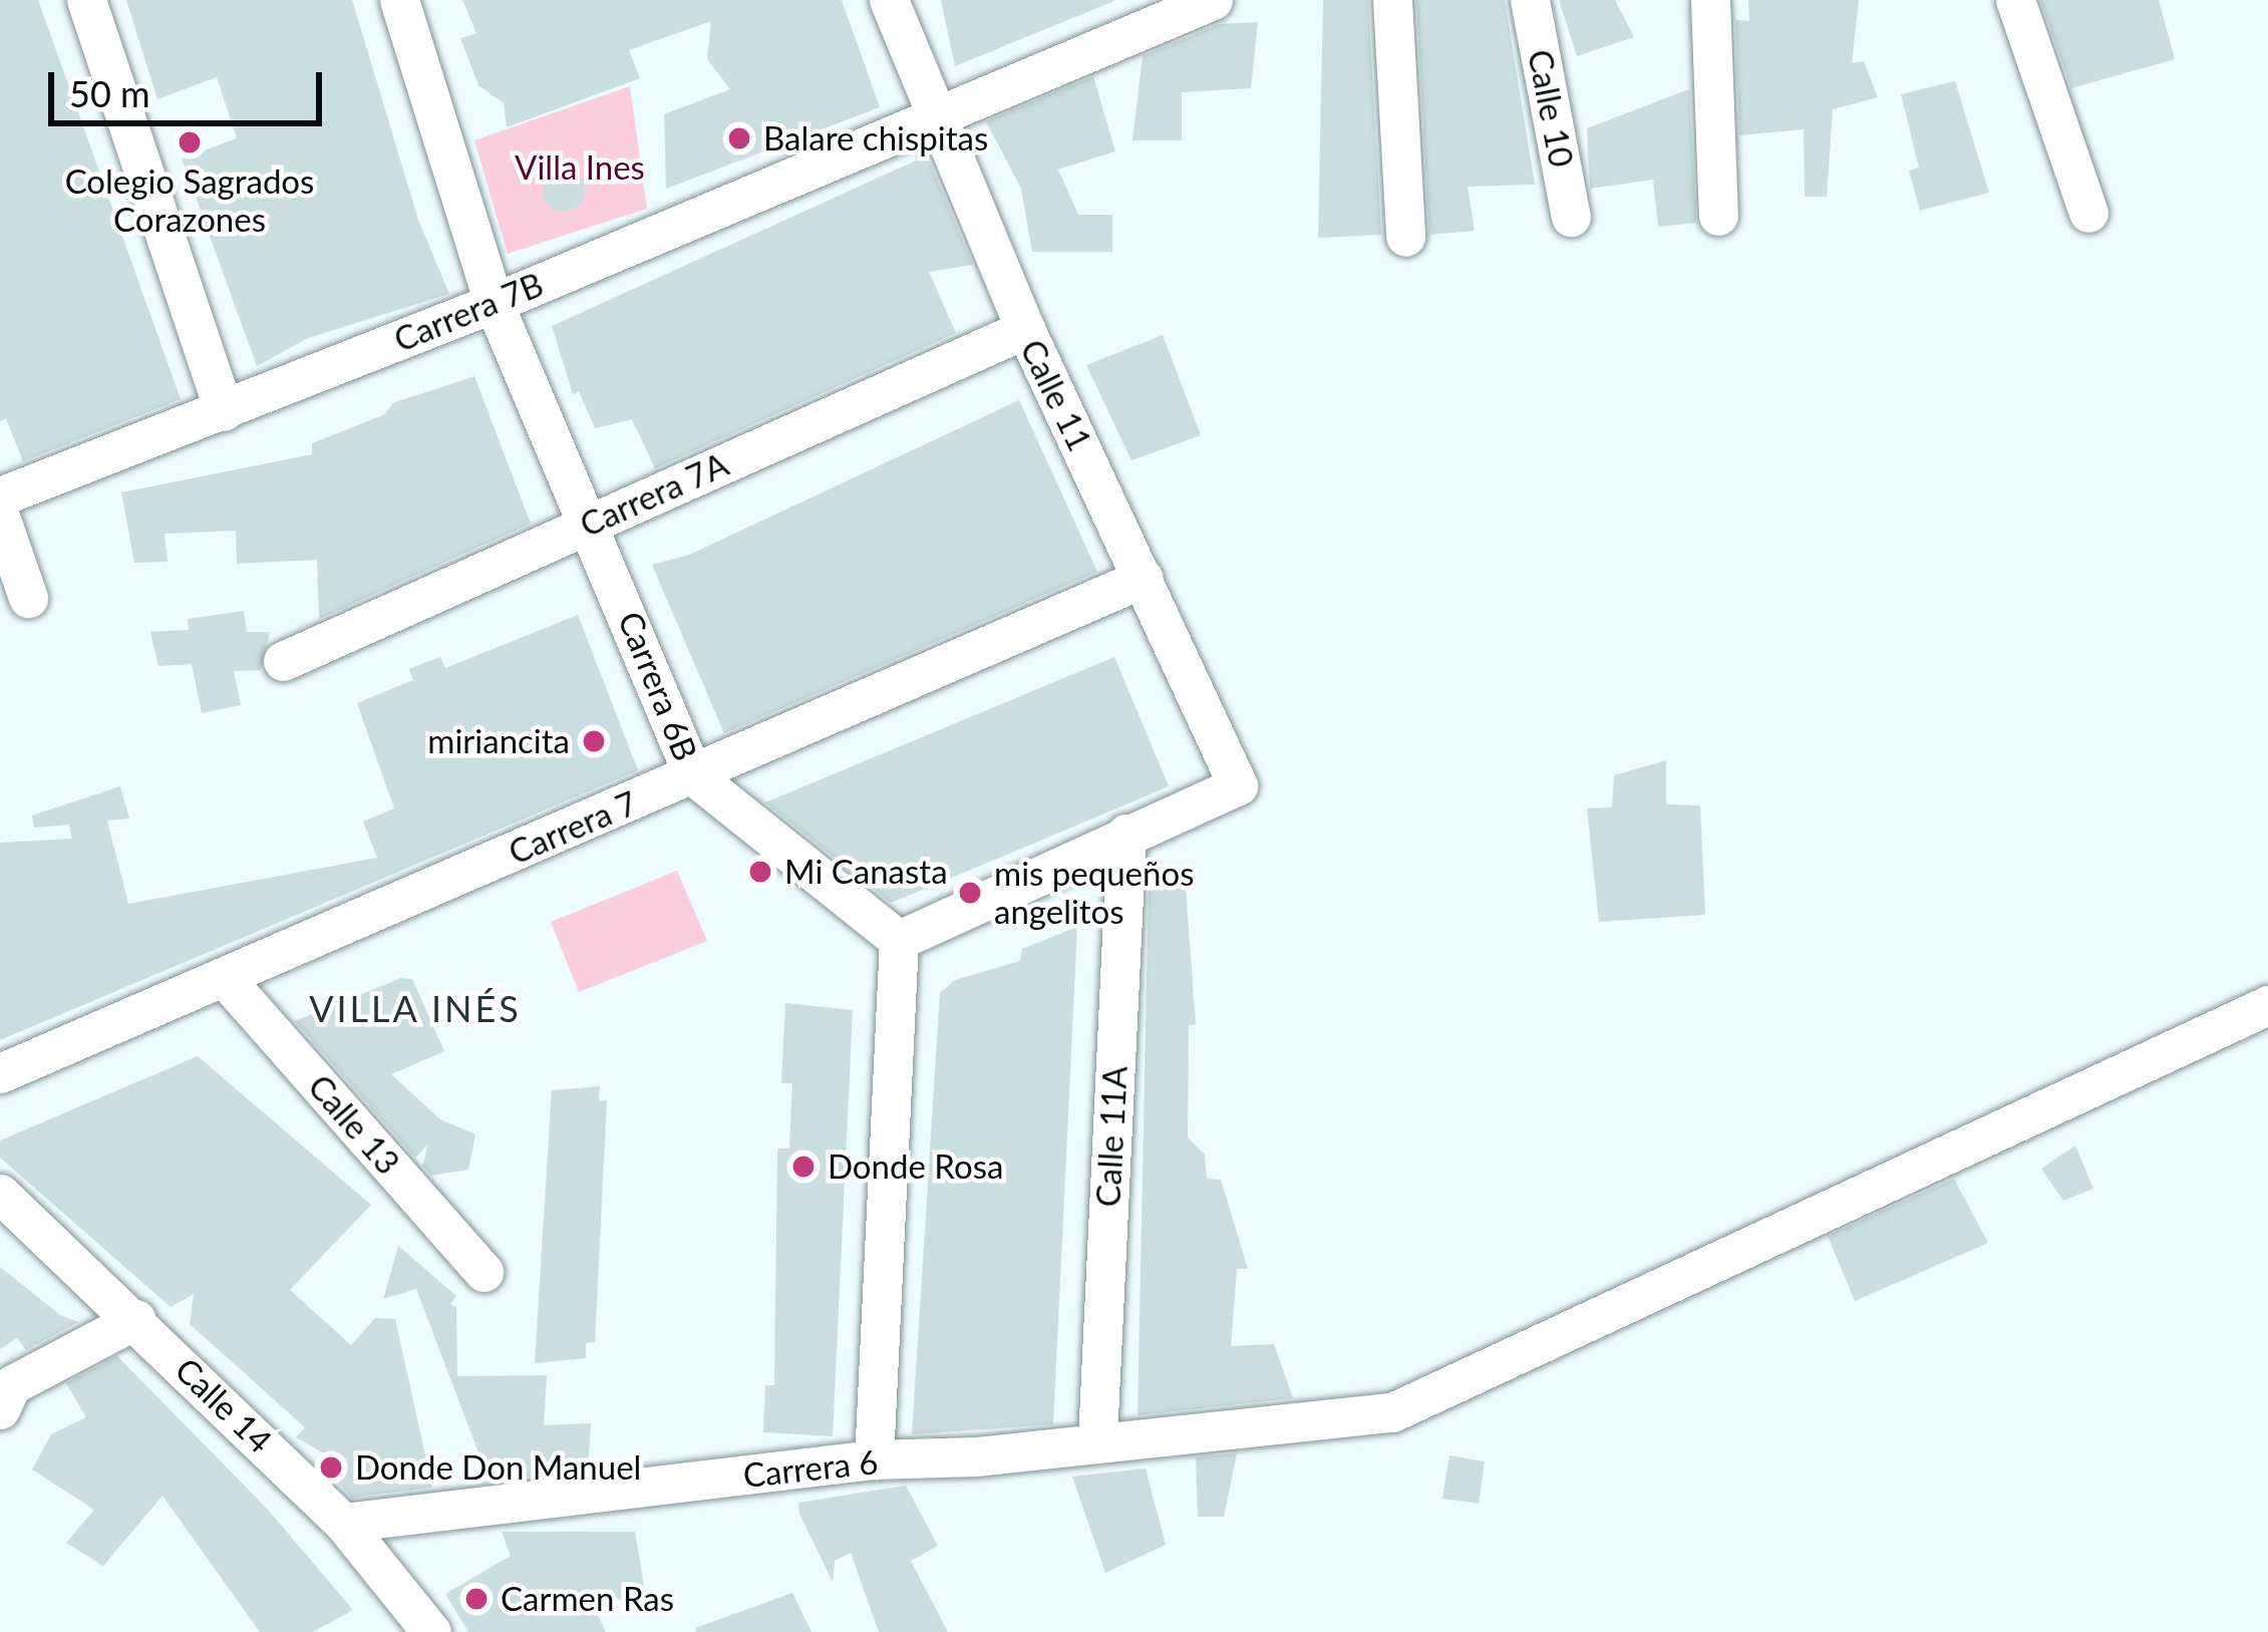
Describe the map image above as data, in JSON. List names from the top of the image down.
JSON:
{
  "streets": {
    "street": [
      "Calle 10",
      "Carrera 7B",
      "Calle 11",
      "Carrera 7A",
      "Carrera 6B",
      "Carrera 7",
      "Calle 13",
      "Calle 11A",
      "Calle 14",
      "Carrera 6"
    ]
  },
  "crossings": [
    ["Carrera 7B", "Calle 11"],
    ["Carrera 7B", "Carrera 6B"],
    ["Calle 11", "Carrera 7A"],
    ["Calle 11", "Carrera 7"],
    ["Calle 11", "Calle 11A"],
    ["Carrera 7A", "Carrera 6B"],
    ["Carrera 6B", "Carrera 7"],
    ["Carrera 7", "Calle 13"],
    ["Calle 11A", "Carrera 6"],
    ["Calle 14", "Carrera 6"]
  ],
  "districts": ["VILLA INÉS"],
  "parks": ["Villa Ines"],
  "places": [
    "Balare chispitas",
    "Colegio Sagrados Corazones",
    "miriancita",
    "Mi Canasta",
    "mis pequeños angelitos",
    "Donde Rosa",
    "Donde Don Manuel",
    "Carmen Ras"
  ],
  "scale_bar": "50 m"
}
